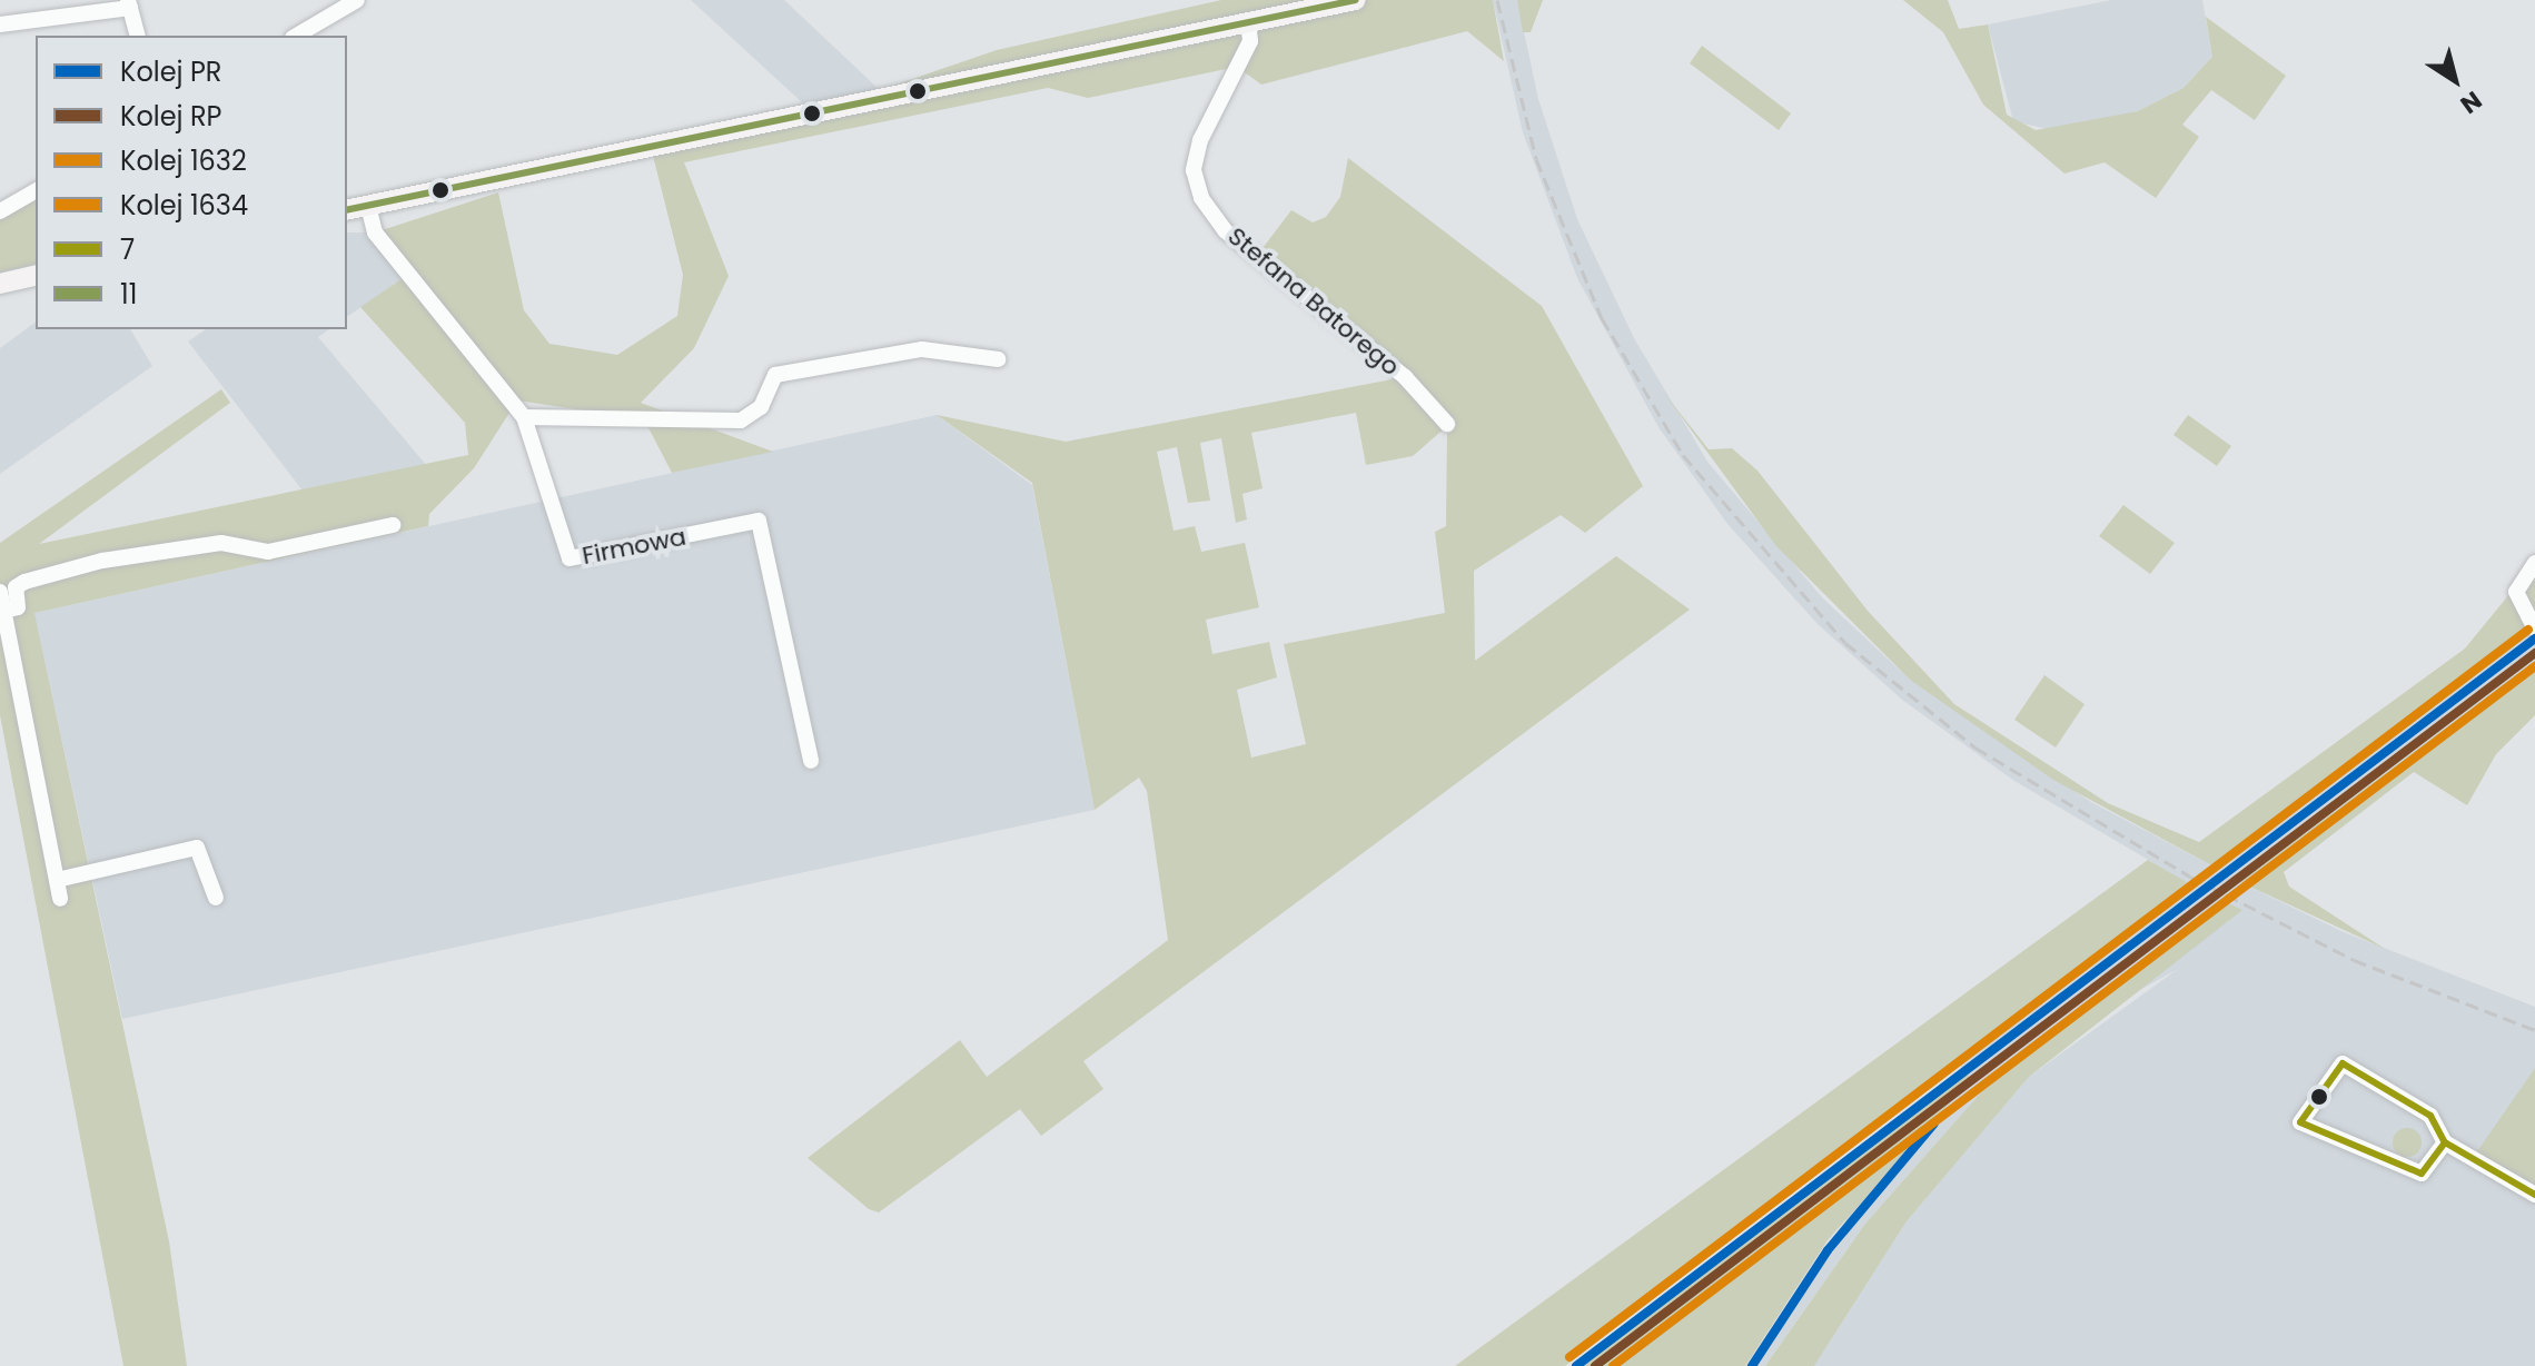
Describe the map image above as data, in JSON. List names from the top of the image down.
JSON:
{
  "streets": {
    "street": ["Stefana Batorego", "Firmowa"]
  },
  "lines": [
    "transit line 11",
    "rail line 1632",
    "rail line PR",
    "rail line RP",
    "rail line 1634",
    "transit line 7"
  ],
  "legend": [
    "Kolej PR",
    "Kolej RP",
    "Kolej 1632",
    "Kolej 1634",
    "7",
    "11"
  ],
  "north": "bottom right"
}
